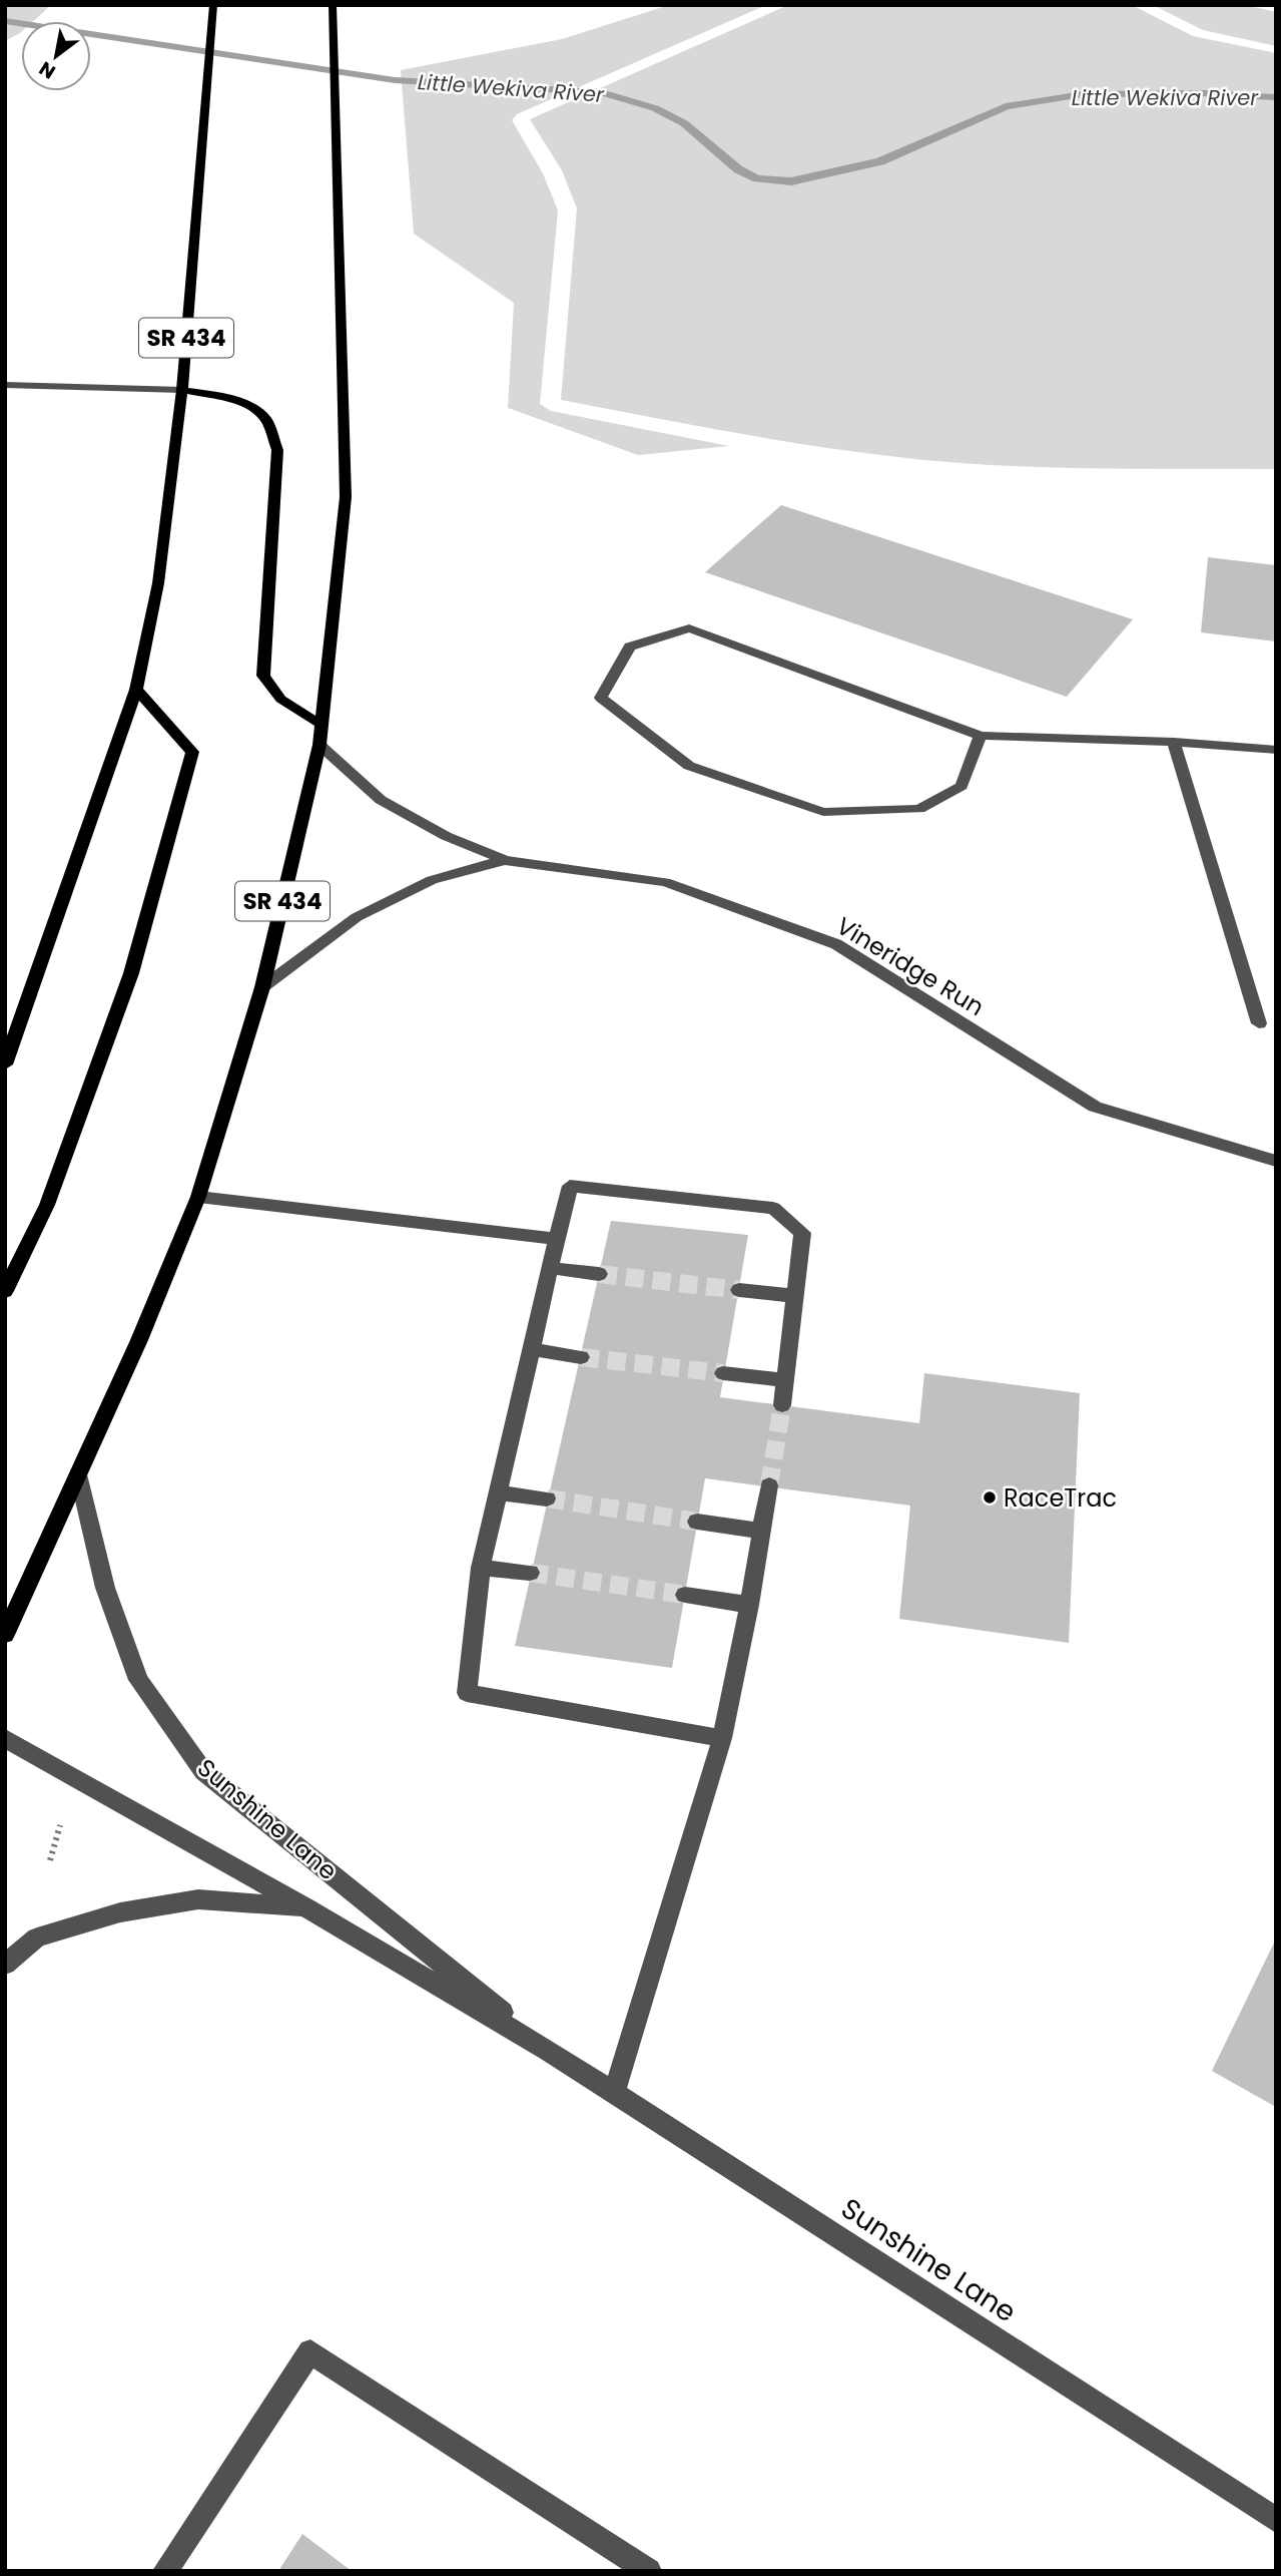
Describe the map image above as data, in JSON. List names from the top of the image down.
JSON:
{
  "streets": {
    "main road": ["SR 434"],
    "street": ["Vineridge Run", "Sunshine Lane"]
  },
  "crossings": [
    ["SR 434", "Vineridge Run"],
    ["SR 434", "Sunshine Lane"]
  ],
  "water": ["Little Wekiva River"],
  "places": ["RaceTrac"],
  "north": "bottom left"
}
